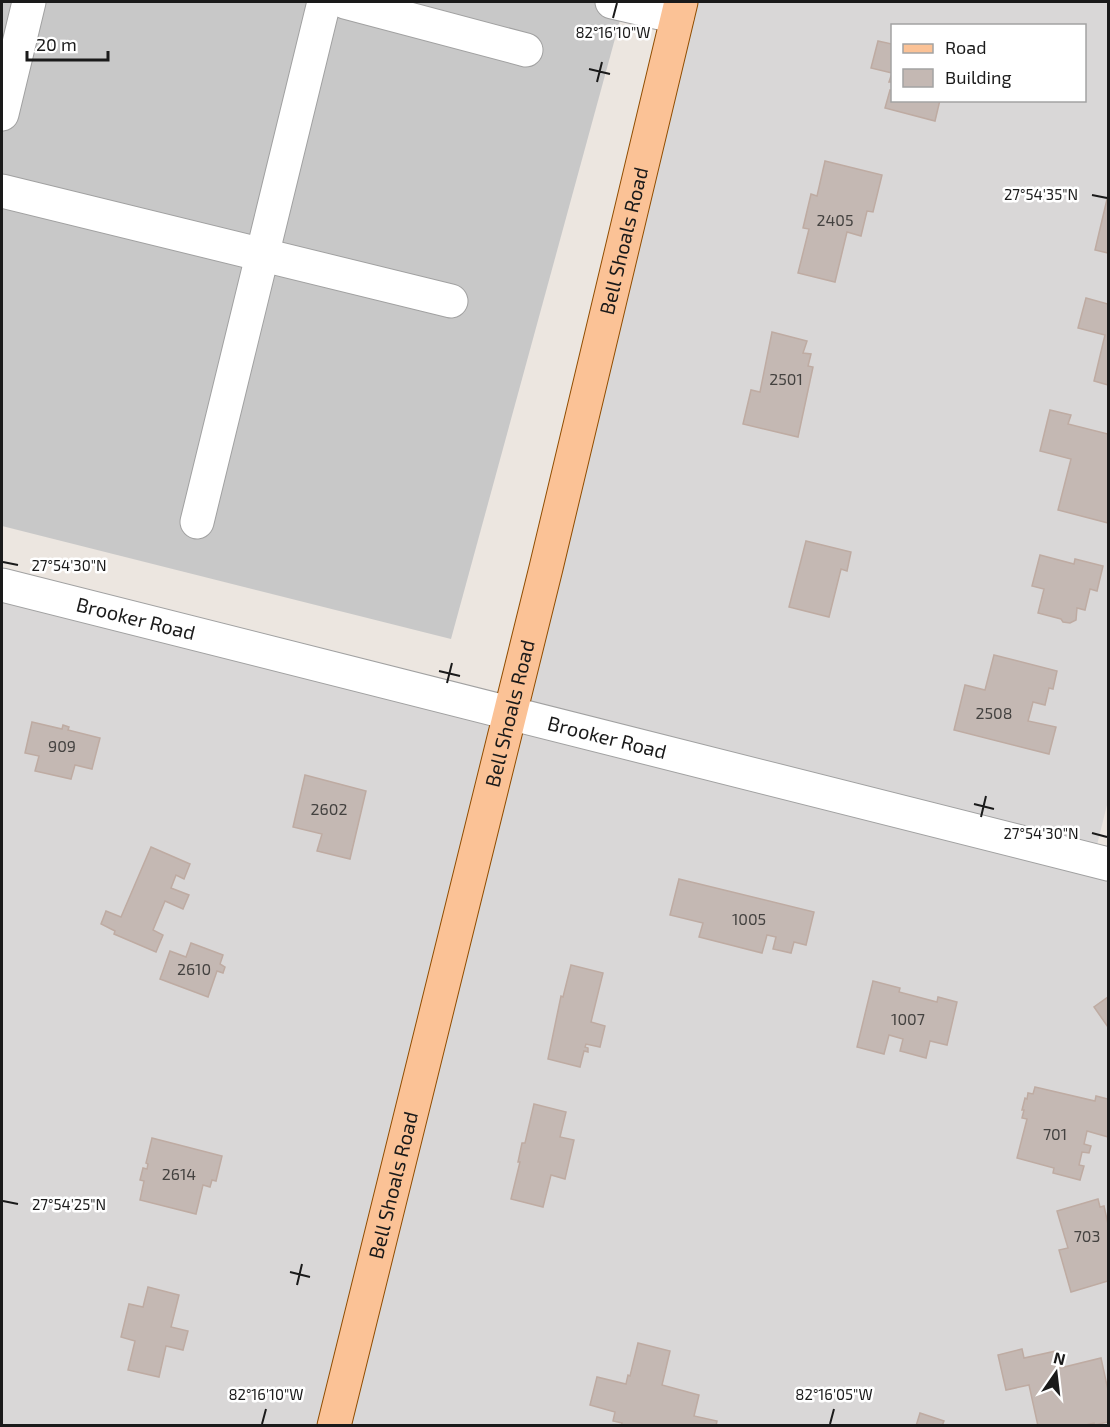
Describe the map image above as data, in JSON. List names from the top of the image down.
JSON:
{
  "streets": {
    "main road": ["Bell Shoals Road"],
    "street": ["Brooker Road"]
  },
  "crossings": [
    ["Bell Shoals Road", "Brooker Road"]
  ],
  "house_numbers": [
    "2405",
    "2501",
    "2508",
    "909",
    "2602",
    "1005",
    "2610",
    "1007",
    "701",
    "2614",
    "703"
  ],
  "legend": ["Road", "Building"],
  "scale_bar": "20 m",
  "north": "top",
  "coordinates": [
    "82°16'10\"W",
    "27°54'35\"N",
    "27°54'30\"N",
    "27°54'25\"N",
    "82°16'05\"W"
  ]
}
